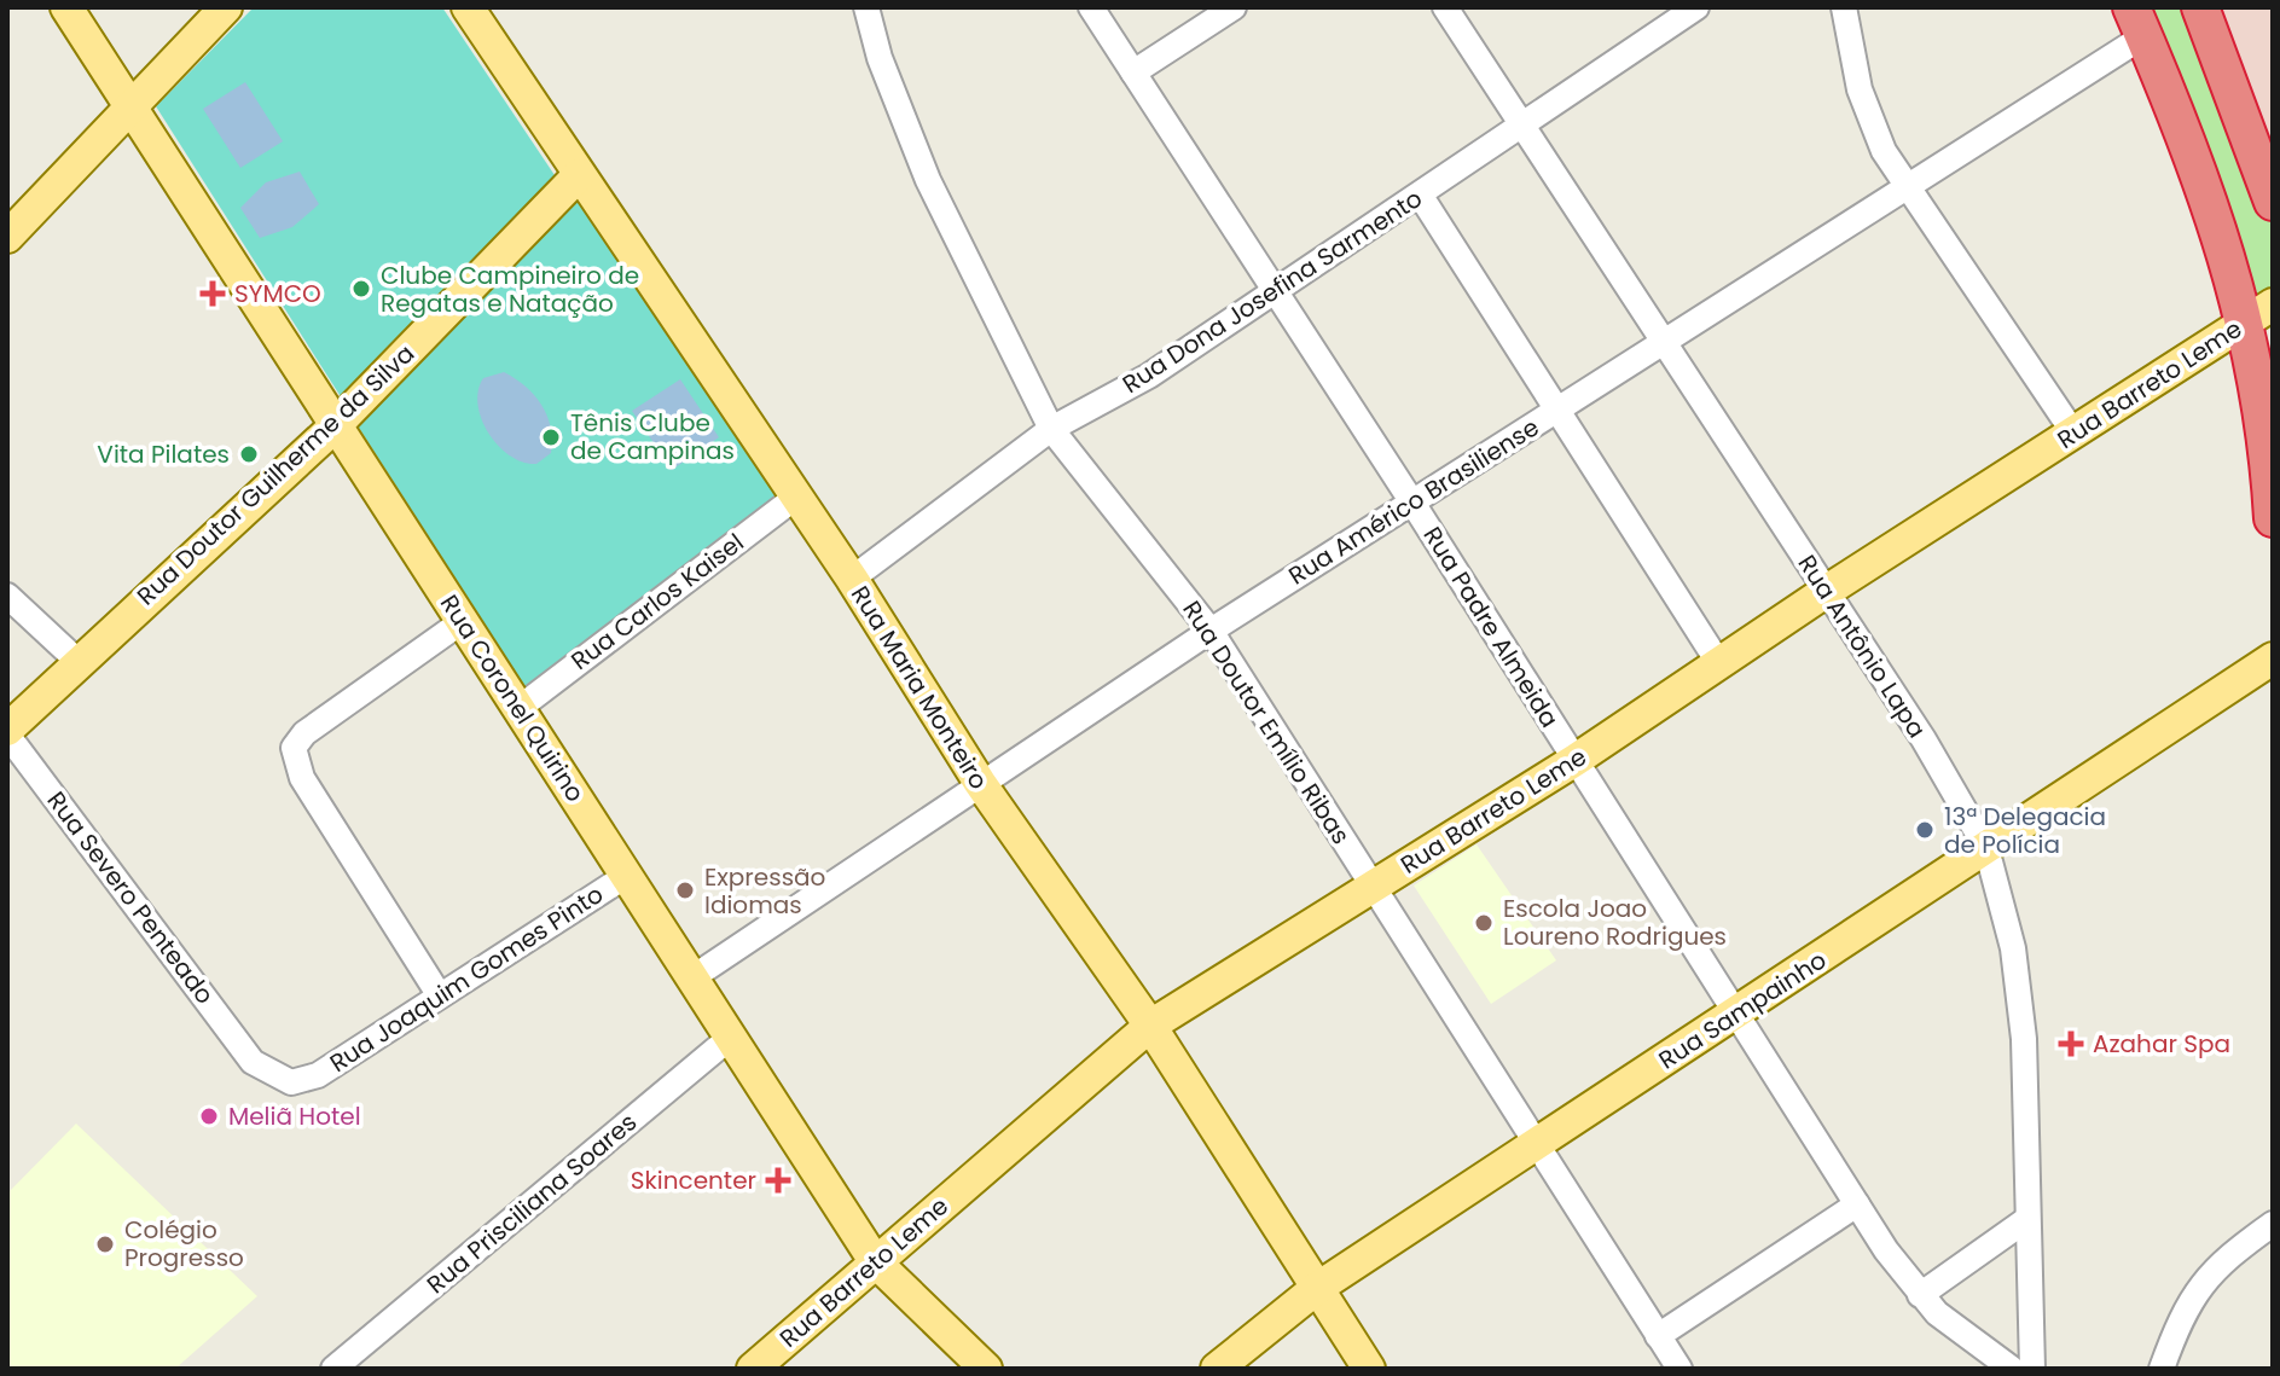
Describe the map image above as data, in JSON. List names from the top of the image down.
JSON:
{
  "streets": {
    "main road": [
      "Rua Barreto Leme",
      "Rua Doutor Guilherme da Silva",
      "Rua Maria Monteiro",
      "Rua Coronel Quirino",
      "Rua Sampainho"
    ],
    "street": [
      "Rua Dona Josefina Sarmento",
      "Rua Américo Brasiliense",
      "Rua Carlos Kaisel",
      "Rua Padre Almeida",
      "Rua Antônio Lapa",
      "Rua Doutor Emílio Ribas",
      "Rua Severo Penteado",
      "Rua Joaquim Gomes Pinto",
      "Rua Prisciliana Soares"
    ]
  },
  "crossings": [
    ["Rua Dona Josefina Sarmento", "Rua Padre Almeida"],
    ["Rua Dona Josefina Sarmento", "Rua Antônio Lapa"],
    ["Rua Dona Josefina Sarmento", "Rua Maria Monteiro"],
    ["Rua Dona Josefina Sarmento", "Rua Doutor Emílio Ribas"],
    ["Rua Barreto Leme", "Rua Padre Almeida"],
    ["Rua Barreto Leme", "Rua Antônio Lapa"],
    ["Rua Barreto Leme", "Rua Maria Monteiro"],
    ["Rua Barreto Leme", "Rua Coronel Quirino"],
    ["Rua Barreto Leme", "Rua Doutor Emílio Ribas"],
    ["Rua Doutor Guilherme da Silva", "Rua Maria Monteiro"],
    ["Rua Doutor Guilherme da Silva", "Rua Coronel Quirino"],
    ["Rua Doutor Guilherme da Silva", "Rua Severo Penteado"],
    ["Rua Américo Brasiliense", "Rua Padre Almeida"],
    ["Rua Américo Brasiliense", "Rua Antônio Lapa"],
    ["Rua Américo Brasiliense", "Rua Maria Monteiro"],
    ["Rua Américo Brasiliense", "Rua Coronel Quirino"],
    ["Rua Américo Brasiliense", "Rua Doutor Emílio Ribas"],
    ["Rua Carlos Kaisel", "Rua Maria Monteiro"],
    ["Rua Carlos Kaisel", "Rua Coronel Quirino"],
    ["Rua Padre Almeida", "Rua Sampainho"],
    ["Rua Antônio Lapa", "Rua Sampainho"],
    ["Rua Maria Monteiro", "Rua Sampainho"],
    ["Rua Coronel Quirino", "Rua Joaquim Gomes Pinto"],
    ["Rua Coronel Quirino", "Rua Prisciliana Soares"],
    ["Rua Doutor Emílio Ribas", "Rua Sampainho"],
    ["Rua Severo Penteado", "Rua Joaquim Gomes Pinto"]
  ],
  "places": {
    "other": [
      "Clube Campineiro de Regatas e Natação",
      "Tênis Clube de Campinas",
      "Vita Pilates",
      "13ª Delegacia de Polícia",
      "Expressão Idiomas",
      "Escola Joao Loureno Rodrigues",
      "Meliã Hotel",
      "Colégio Progresso"
    ],
    "health": ["SYMCO", "Azahar Spa", "Skincenter"]
  }
}
